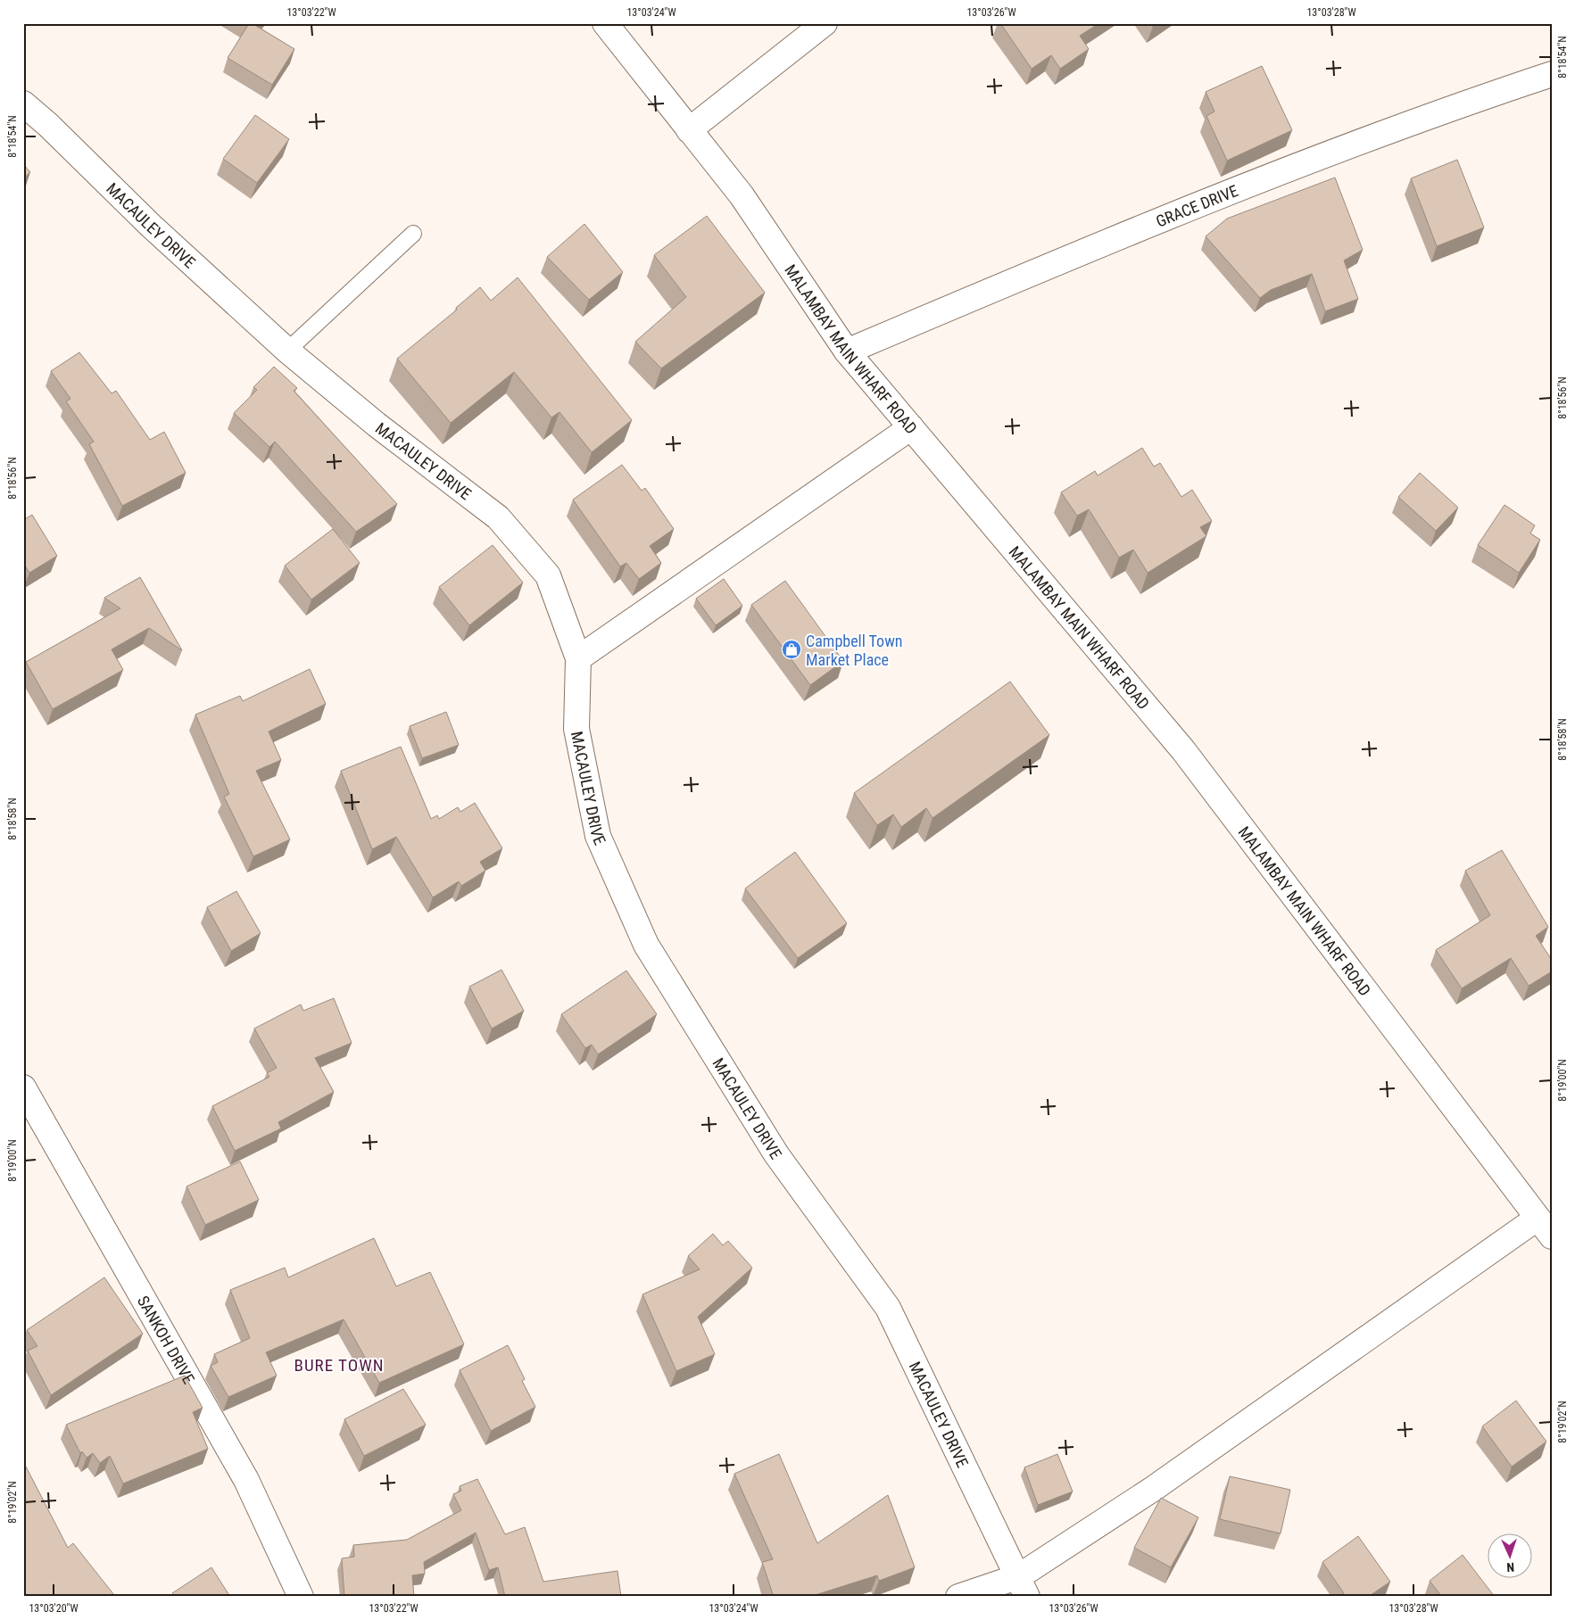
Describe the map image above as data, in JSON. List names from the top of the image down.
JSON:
{
  "streets": {
    "street": [
      "GRACE DRIVE",
      "MACAULEY DRIVE",
      "MALAMBAY MAIN WHARF ROAD",
      "SANKOH DRIVE"
    ]
  },
  "crossings": [
    ["GRACE DRIVE", "MALAMBAY MAIN WHARF ROAD"]
  ],
  "districts": ["BURE TOWN"],
  "places": {
    "shop": ["Campbell Town Market Place"]
  },
  "north": "bottom",
  "coordinates": [
    "13°03'22\"W",
    "13°03'24\"W",
    "13°03'26\"W",
    "13°03'28\"W",
    "8°18'54\"N",
    "8°18'56\"N",
    "8°18'58\"N",
    "8°19'00\"N",
    "8°19'02\"N",
    "13°03'20\"W"
  ]
}
